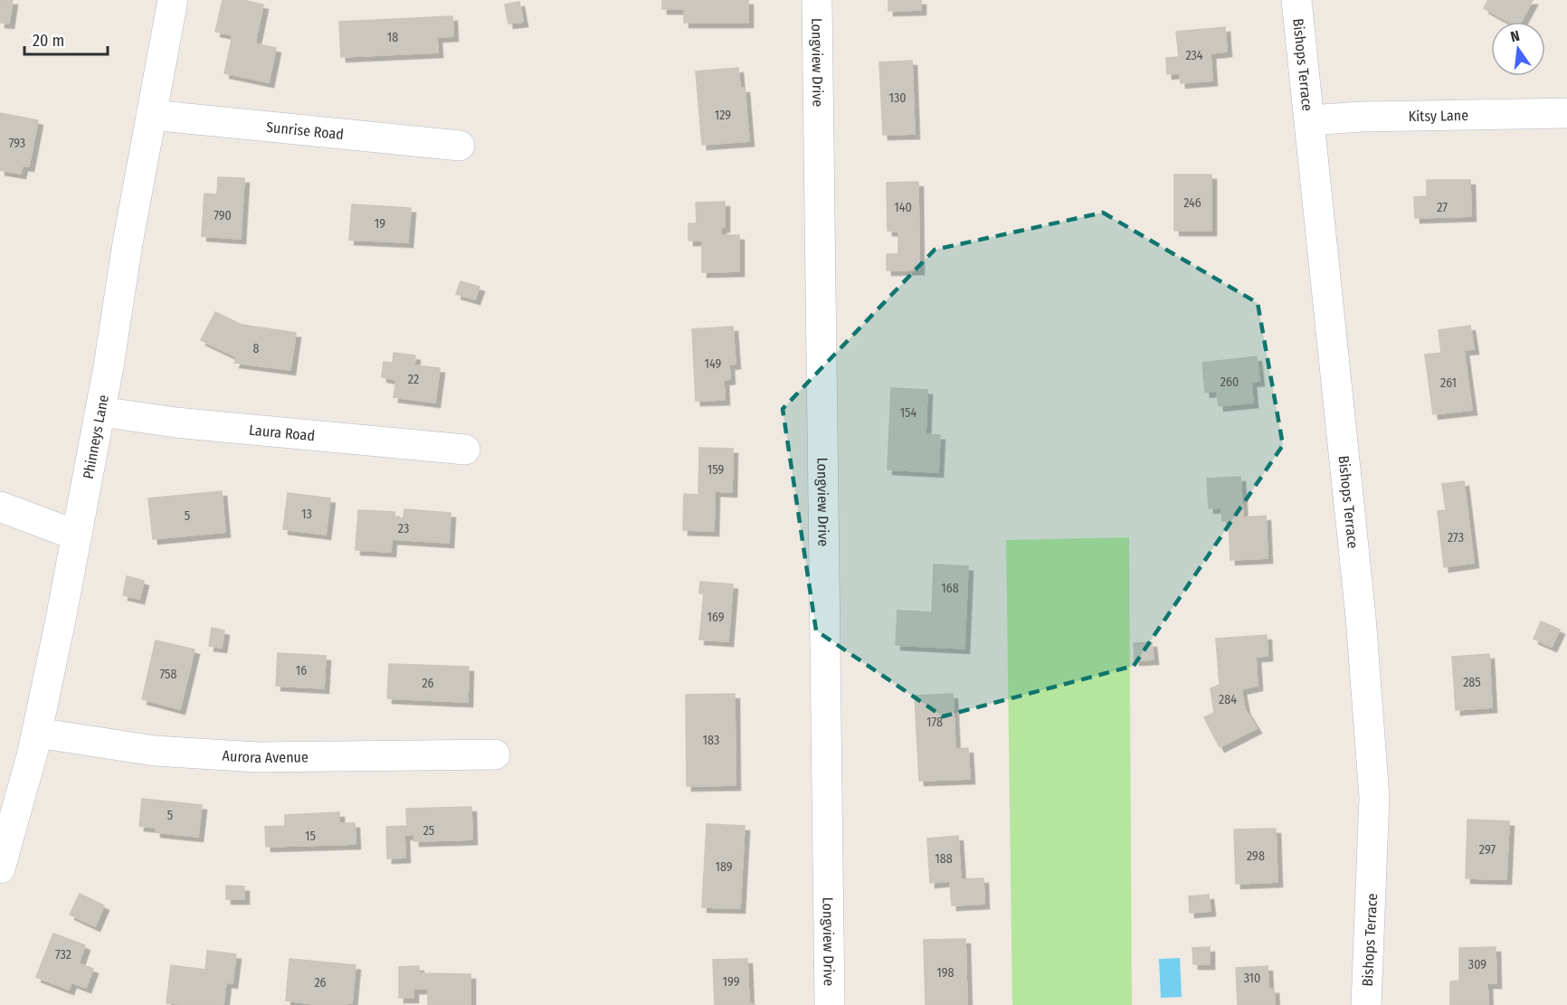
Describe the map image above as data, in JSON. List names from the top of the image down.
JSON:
{
  "streets": {
    "street": [
      "Longview Drive",
      "Bishops Terrace",
      "Kitsy Lane",
      "Sunrise Road",
      "Laura Road",
      "Phinneys Lane",
      "Aurora Avenue"
    ]
  },
  "crossings": [
    ["Bishops Terrace", "Kitsy Lane"],
    ["Sunrise Road", "Phinneys Lane"],
    ["Laura Road", "Phinneys Lane"],
    ["Phinneys Lane", "Aurora Avenue"]
  ],
  "house_numbers": [
    "18",
    "234",
    "130",
    "129",
    "793",
    "246",
    "140",
    "27",
    "790",
    "19",
    "8",
    "149",
    "22",
    "260",
    "261",
    "154",
    "159",
    "13",
    "5",
    "23",
    "273",
    "168",
    "169",
    "16",
    "758",
    "285",
    "26",
    "284",
    "178",
    "183",
    "5",
    "25",
    "15",
    "297",
    "298",
    "188",
    "189",
    "732",
    "309",
    "198",
    "310",
    "199",
    "26"
  ],
  "scale_bar": "20 m",
  "north": "top"
}
